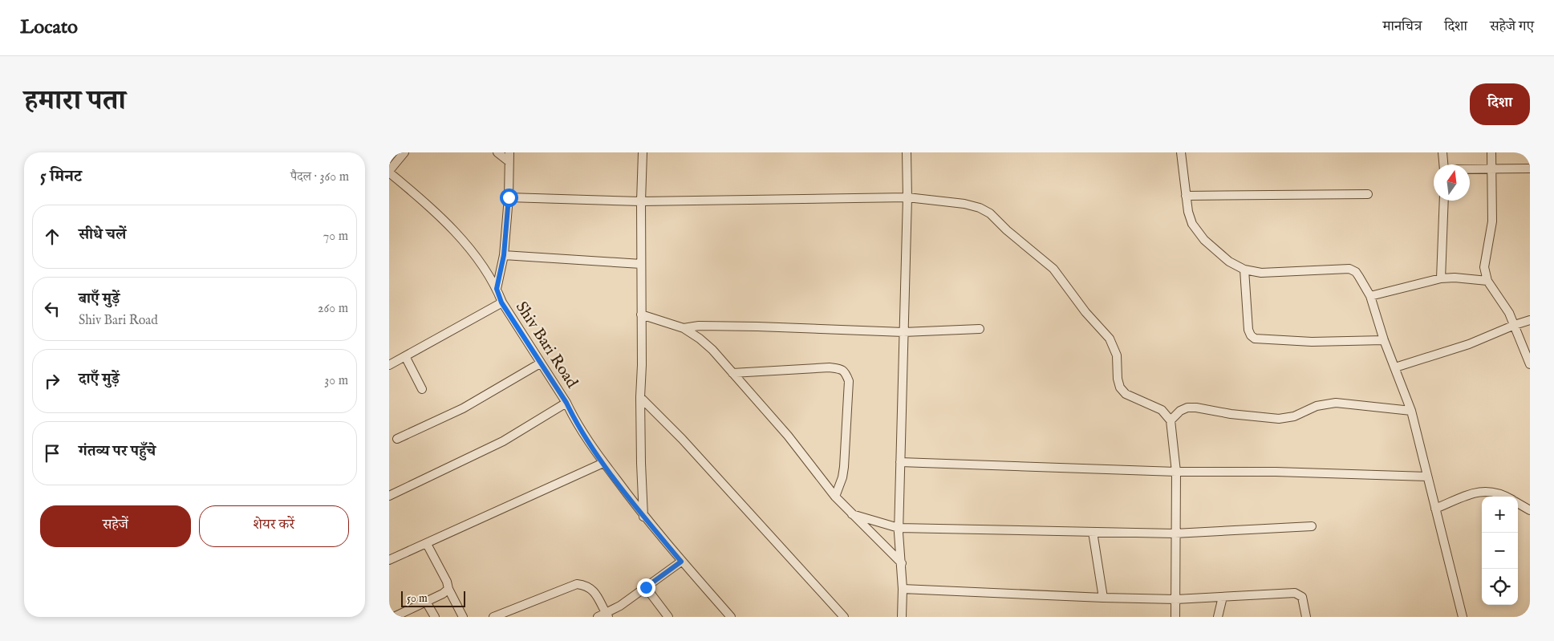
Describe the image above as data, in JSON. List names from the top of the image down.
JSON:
{
  "streets": {
    "street": ["Shiv Bari Road"]
  },
  "scale_bar": "50 m",
  "north": "top",
  "page": {
    "header": "Locato",
    "nav": ["मानचित्र", "दिशा", "सहेजे गए"],
    "title": "हमारा पता",
    "buttons": [
      "दिशा",
      ["सहेजें", "शेयर करें"]
    ],
    "heading": ["5 मिनट", "पैदल · 360 m"],
    "list": [
      ["सीधे चलें", "70 m"],
      ["बाएँ मुड़ें", "Shiv Bari Road", "260 m"],
      ["दाएँ मुड़ें", "30 m"],
      "गंतव्य पर पहुँचे"
    ],
    "map_buttons": ["+", "−"],
    "scale": "50 m"
  }
}
